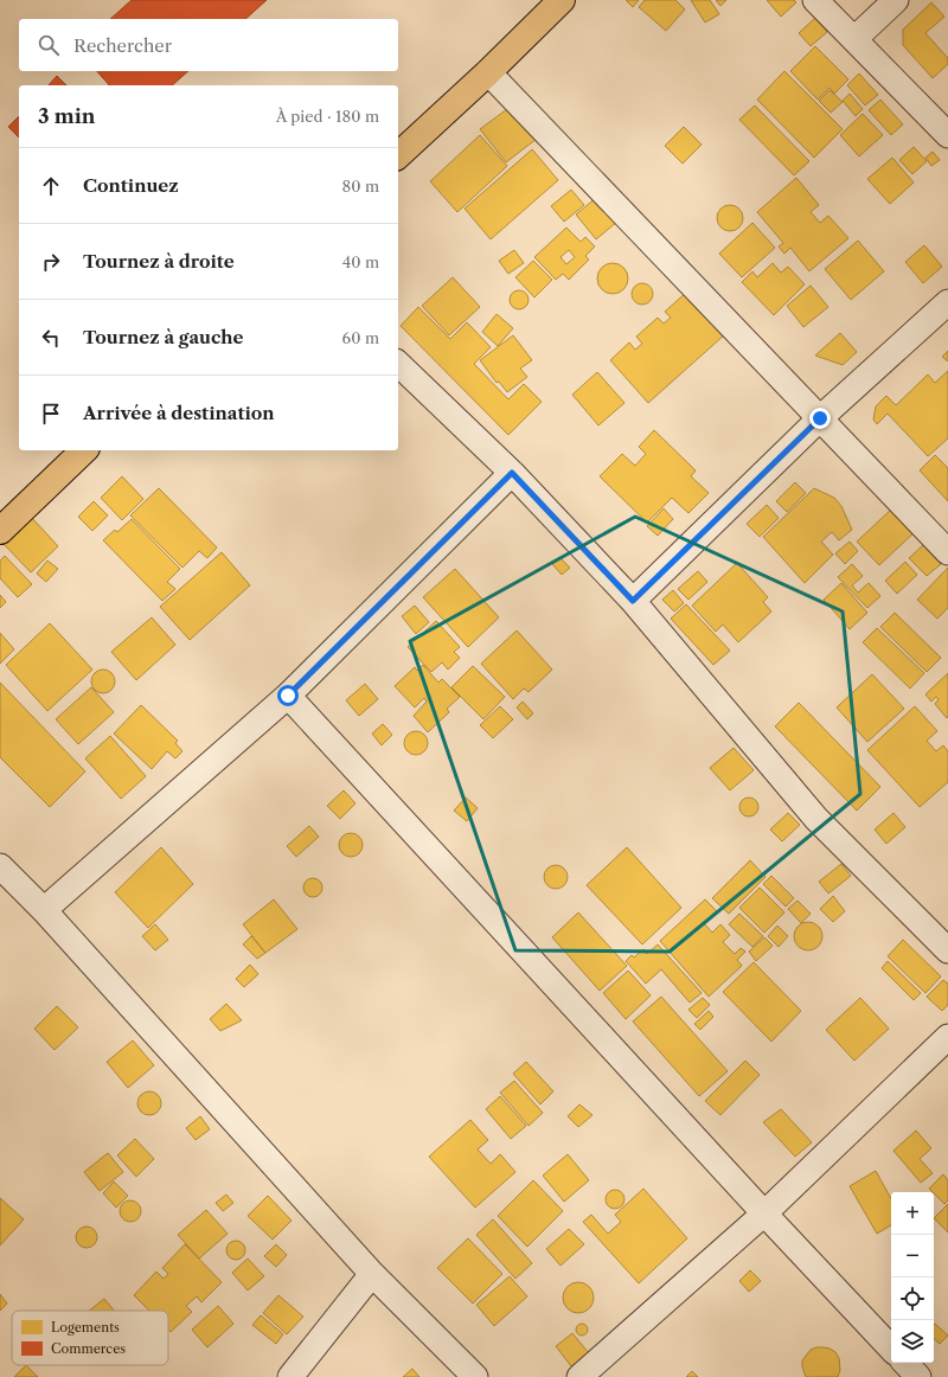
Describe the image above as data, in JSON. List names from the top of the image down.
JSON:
{
  "legend": ["Logements", "Commerces"],
  "page": {
    "search": "Rechercher",
    "heading": ["3 min", "À pied · 180 m"],
    "list": [
      ["Continuez", "80 m"],
      ["Tournez à droite", "40 m"],
      ["Tournez à gauche", "60 m"],
      "Arrivée à destination"
    ],
    "map_buttons": ["+", "−"]
  }
}
